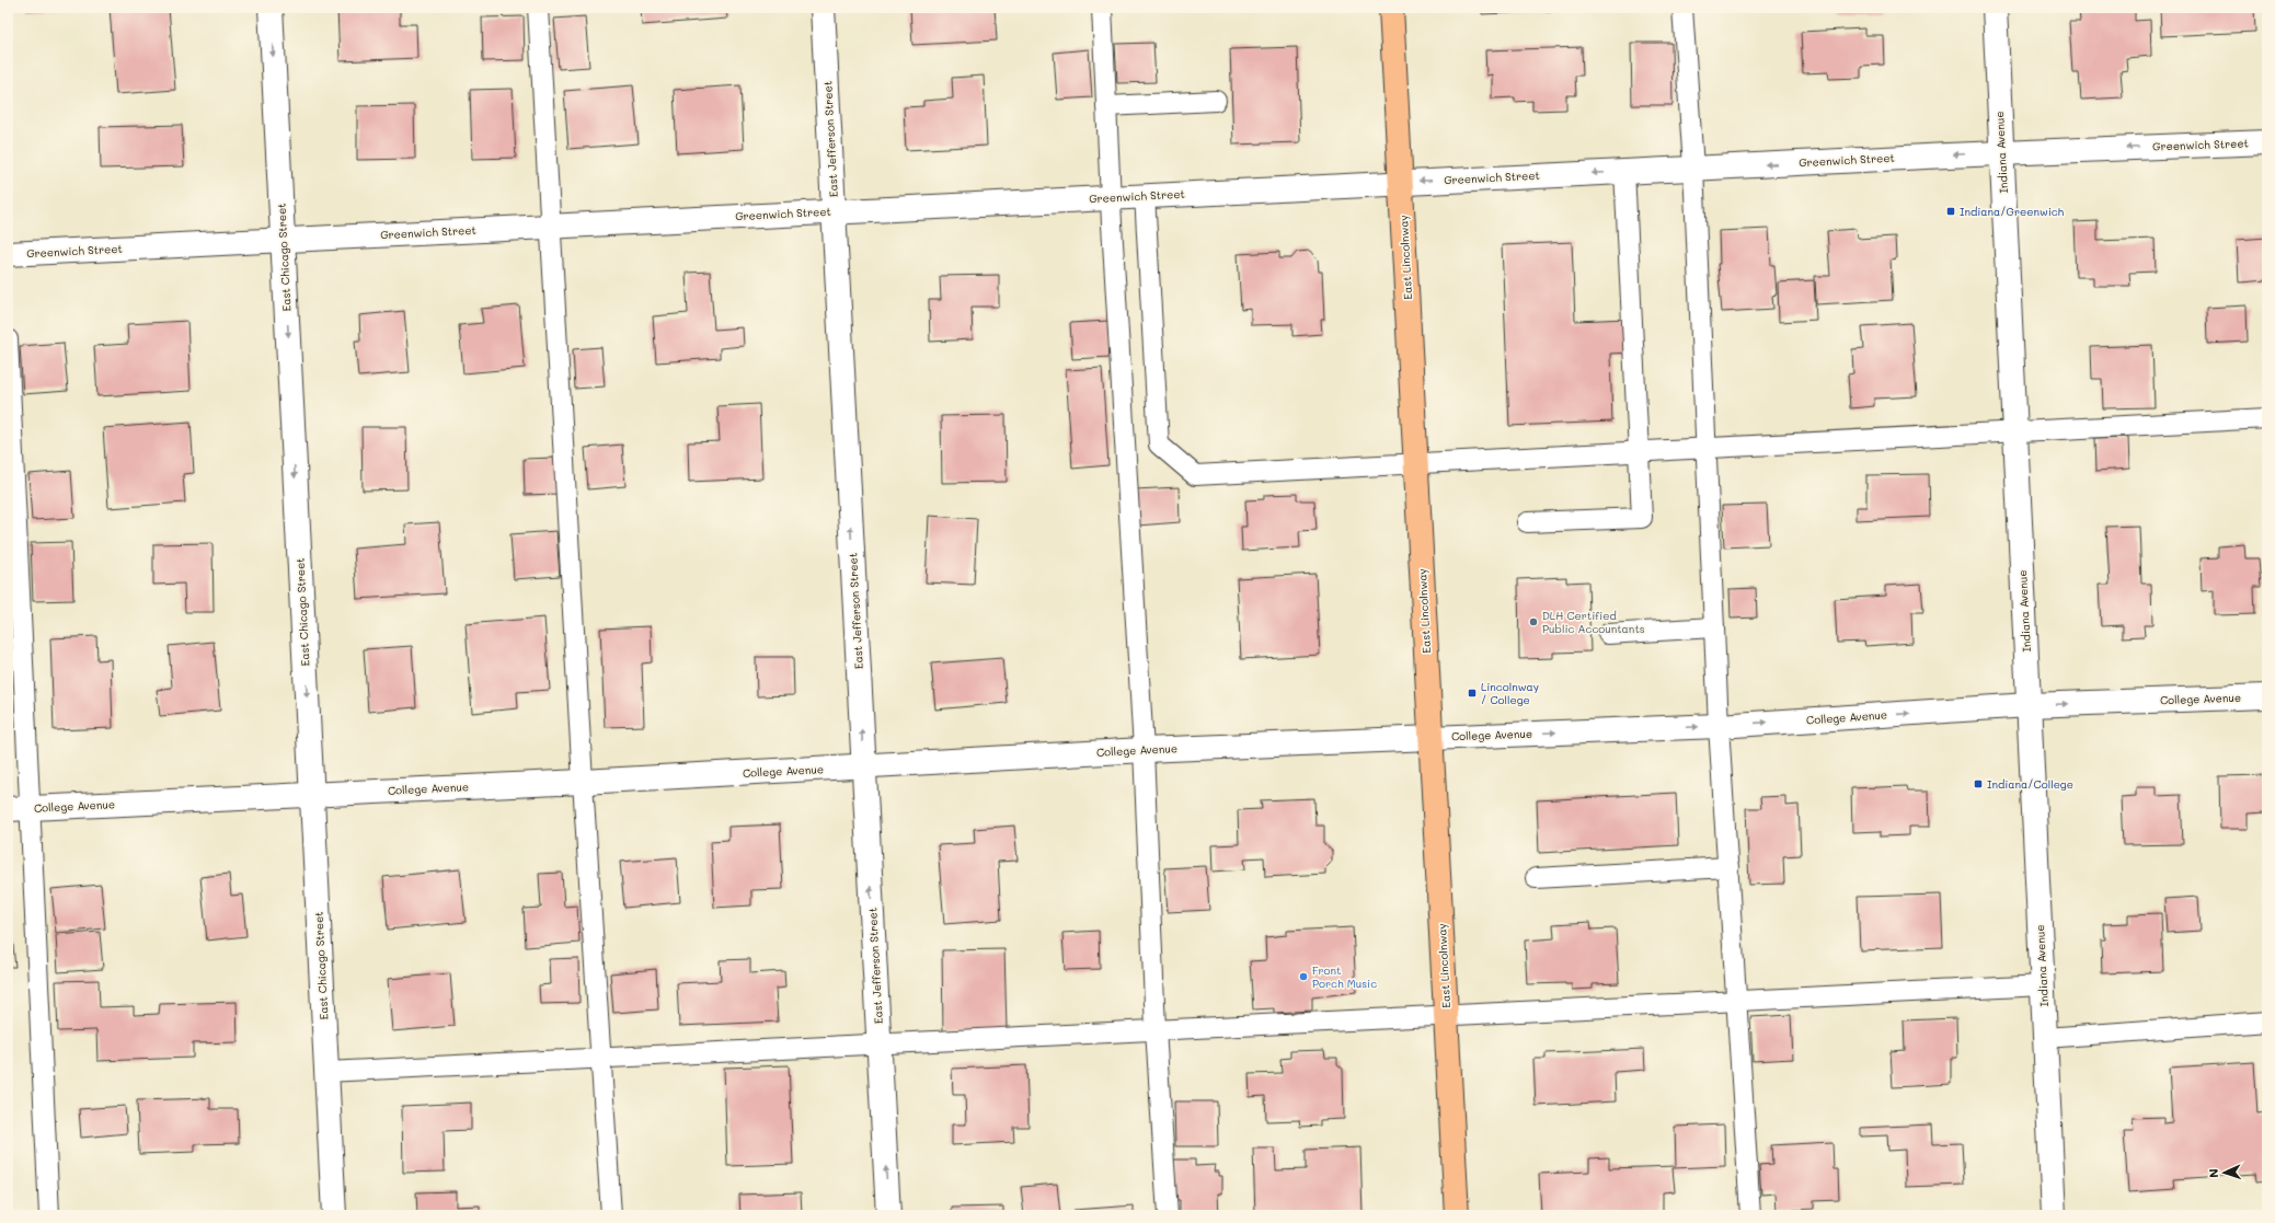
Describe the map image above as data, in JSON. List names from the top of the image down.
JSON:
{
  "streets": {
    "main road": ["East Lincolnway"],
    "street": [
      "East Jefferson Street",
      "Greenwich Street",
      "Indiana Avenue",
      "East Chicago Street",
      "College Avenue"
    ]
  },
  "crossings": [
    ["East Jefferson Street", "Greenwich Street"],
    ["East Jefferson Street", "College Avenue"],
    ["Greenwich Street", "Indiana Avenue"],
    ["Greenwich Street", "East Chicago Street"],
    ["Greenwich Street", "East Lincolnway"],
    ["Indiana Avenue", "College Avenue"],
    ["East Chicago Street", "College Avenue"],
    ["East Lincolnway", "College Avenue"]
  ],
  "one_way": [
    "East Jefferson Street",
    "Greenwich Street",
    "East Chicago Street",
    "College Avenue"
  ],
  "places": {
    "transit": ["Indiana/Greenwich", "Lincolnway / College", "Indiana/College"],
    "other": ["DLH Certified Public Accountants", "Front Porch Music"]
  },
  "north": "left"
}
